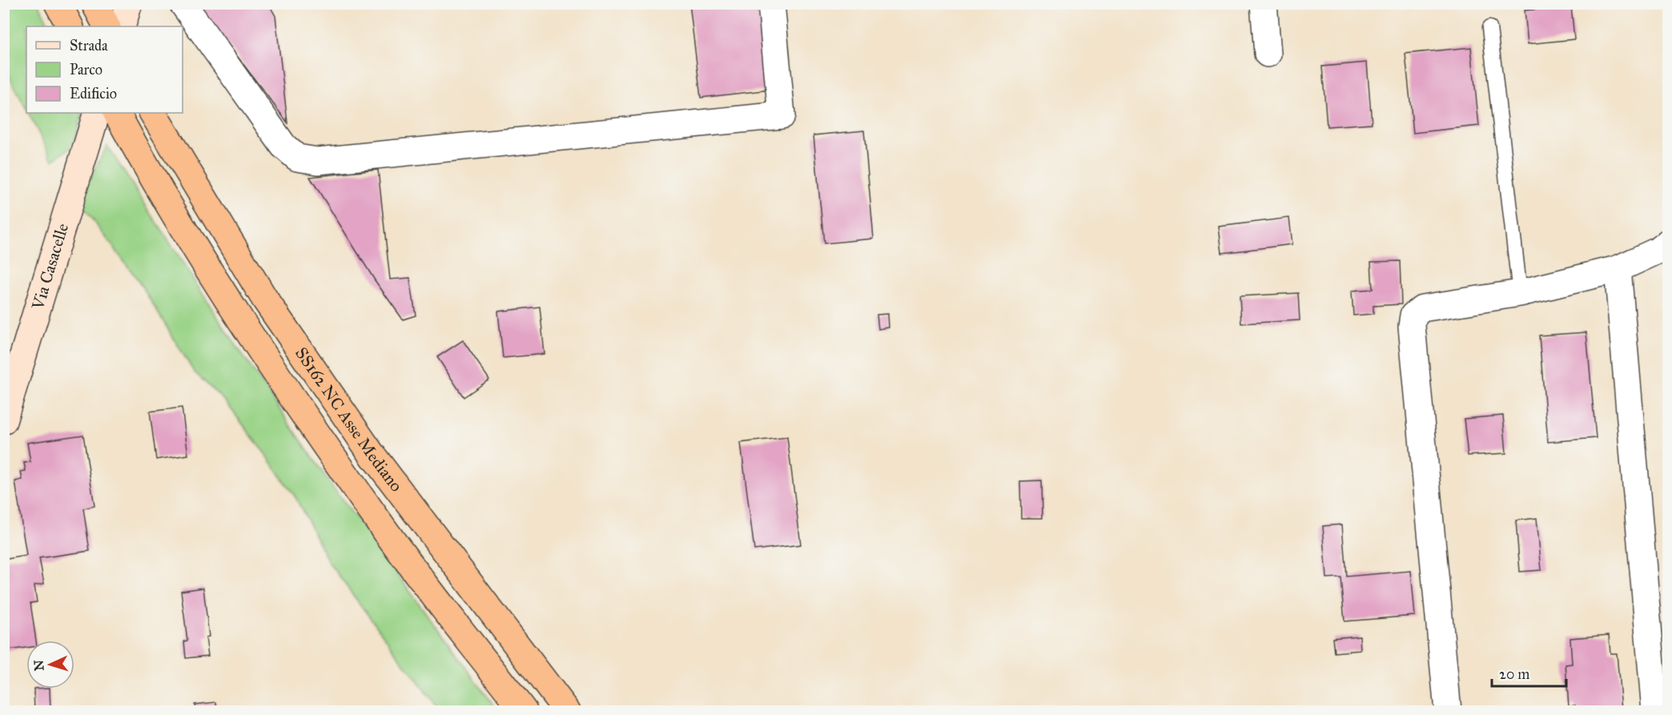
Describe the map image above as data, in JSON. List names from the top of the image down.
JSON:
{
  "streets": {
    "highway": ["SS162 NC Asse Mediano"],
    "street": ["Via Casacelle"]
  },
  "legend": ["Strada", "Parco", "Edificio"],
  "scale_bar": "20 m",
  "north": "left"
}
